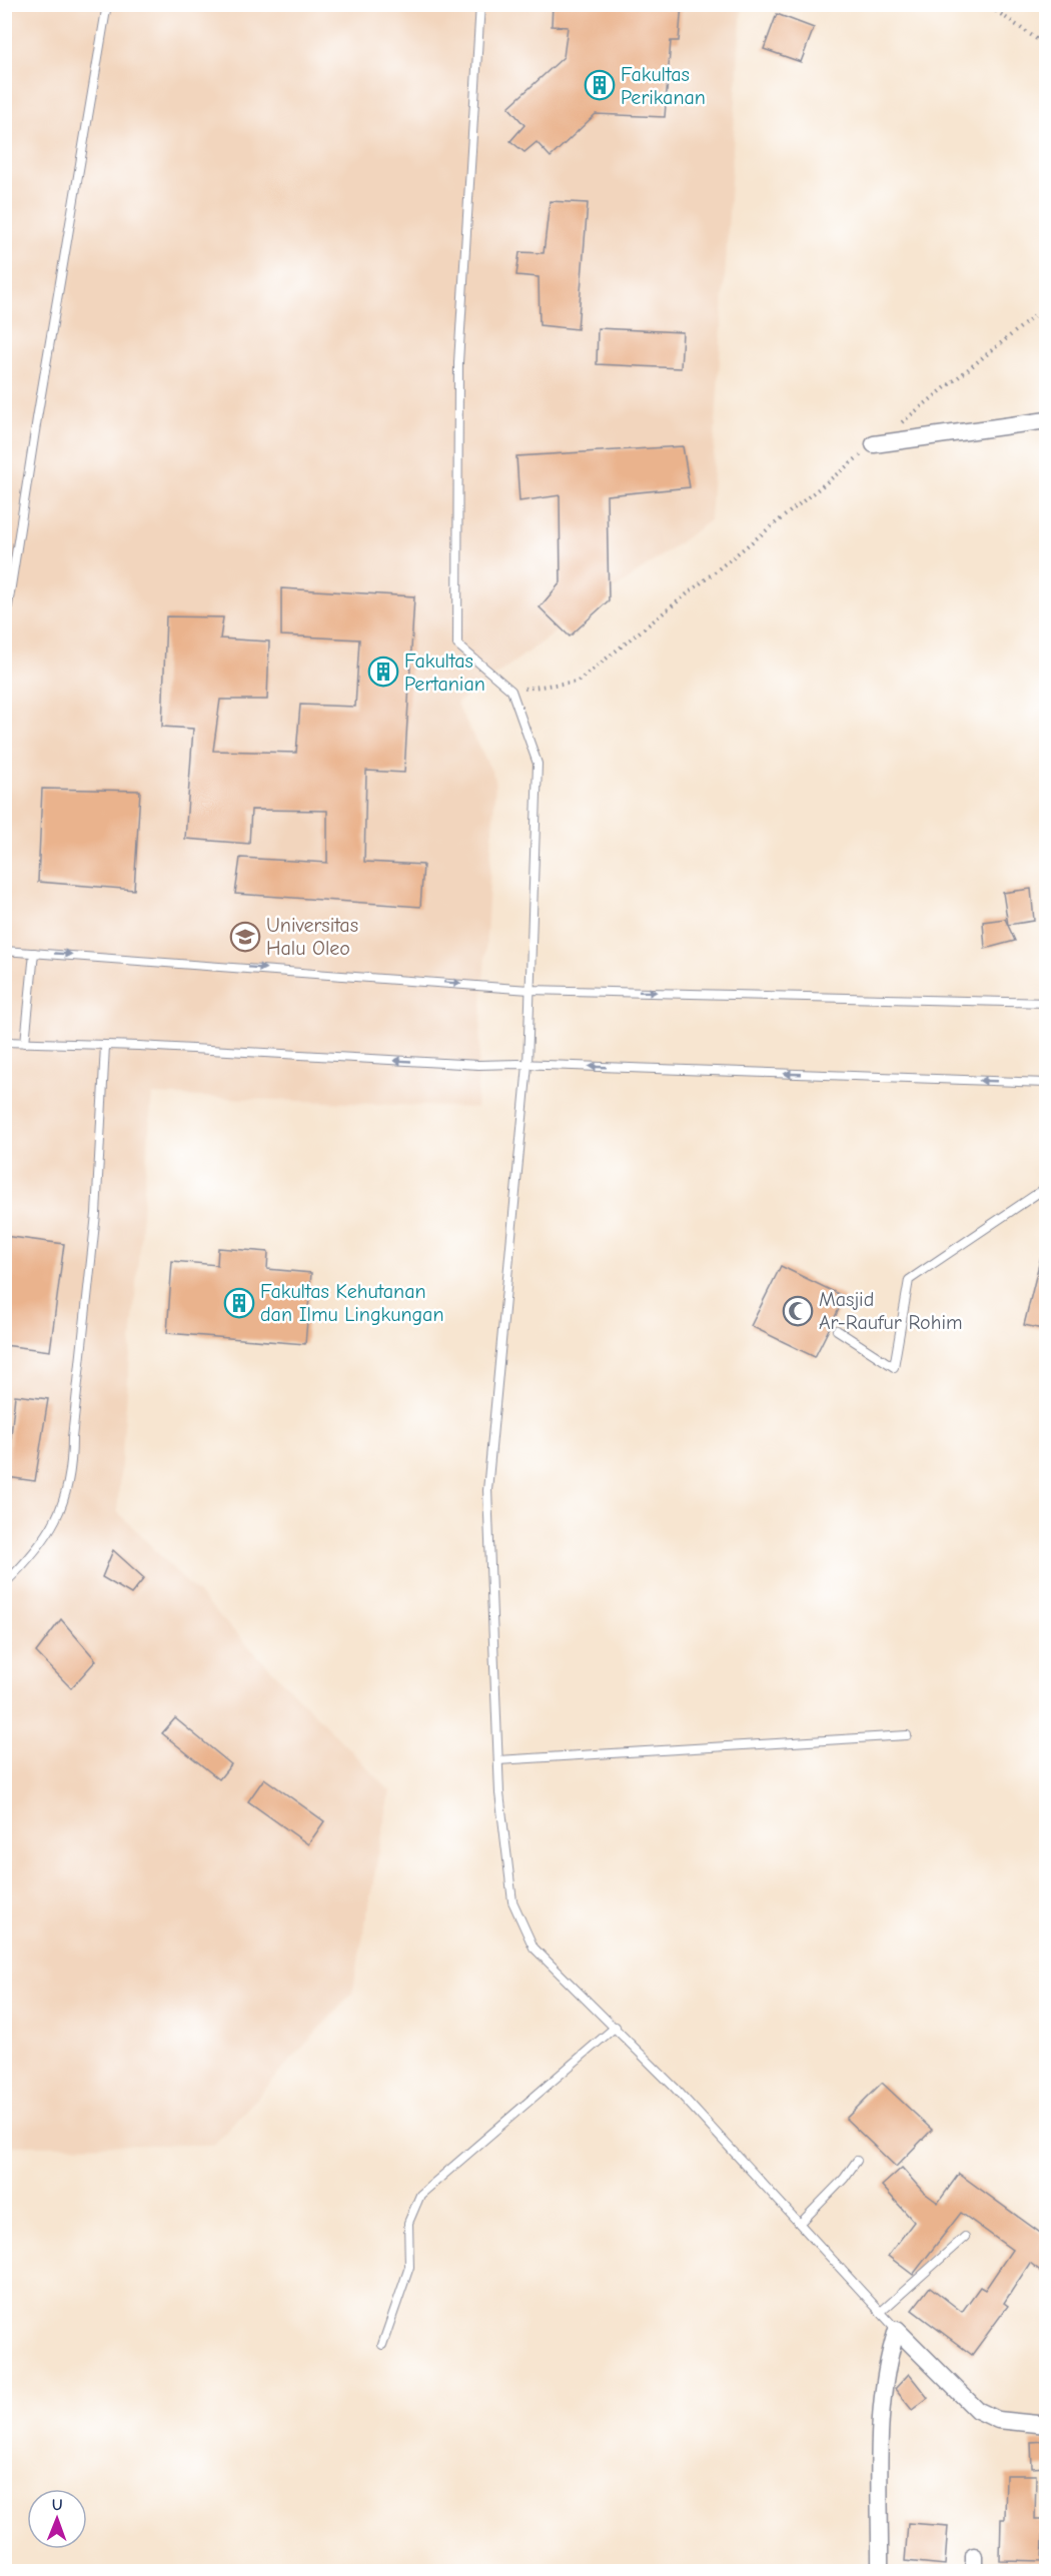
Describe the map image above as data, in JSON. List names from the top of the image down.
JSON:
{
  "places": {
    "building": ["Fakultas Perikanan", "Fakultas Pertanian", "Fakultas Kehutanan dan Ilmu Lingkungan"],
    "school or university": ["Universitas Halu Oleo"],
    "mosque": ["Masjid Ar-Raufur Rohim"]
  },
  "north": "top"
}
